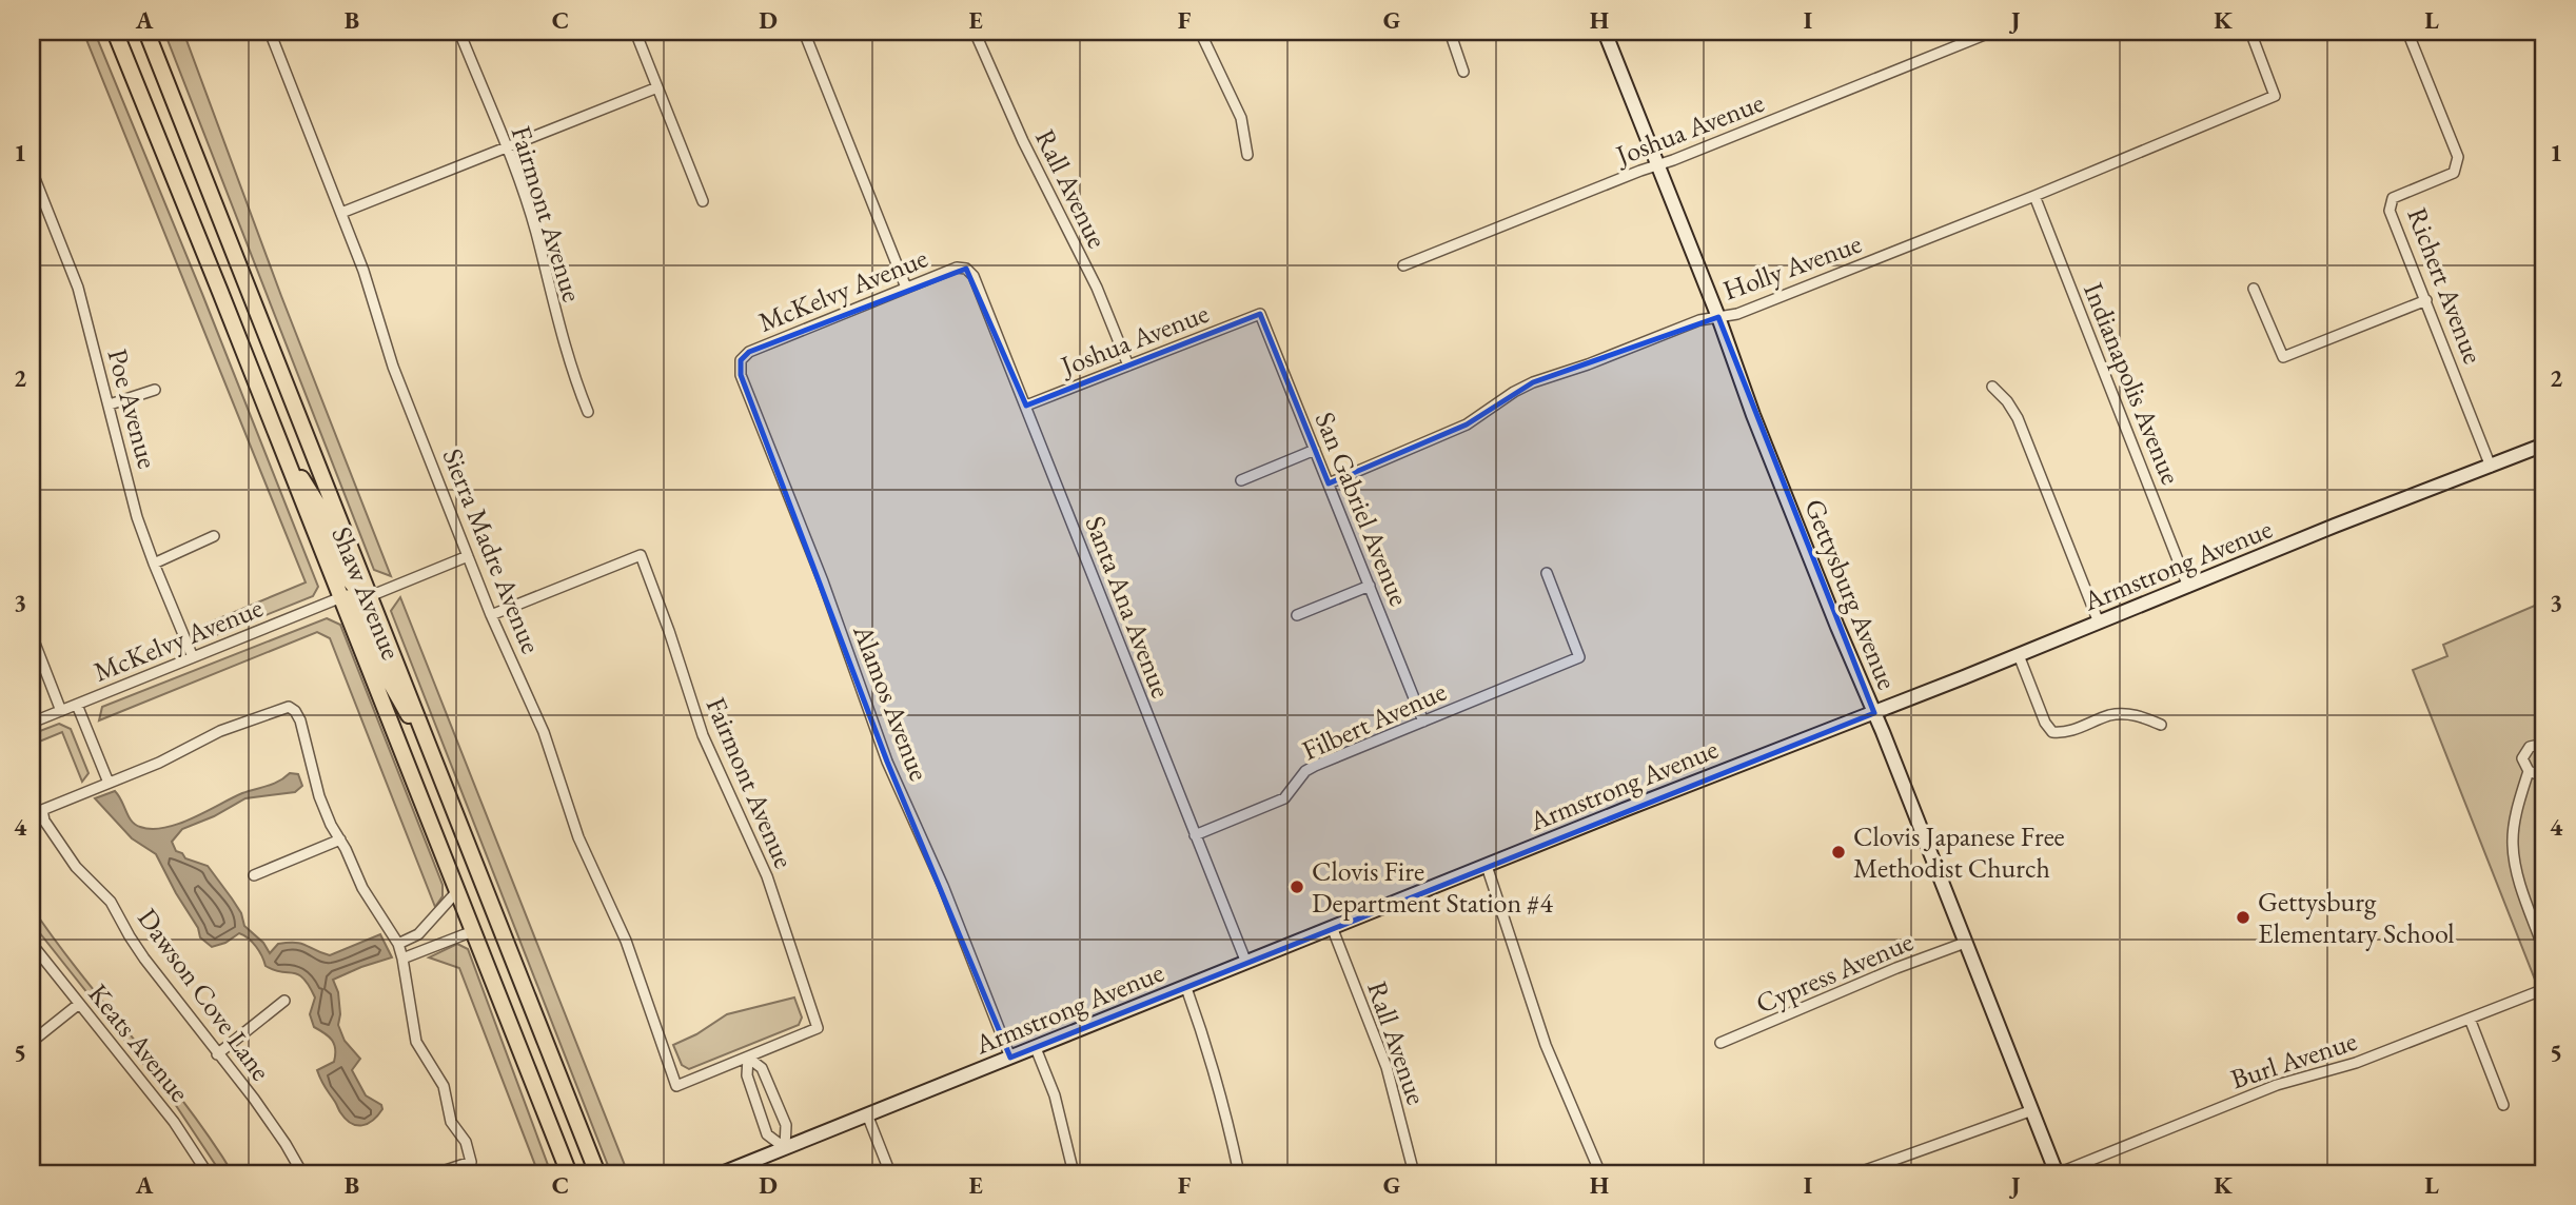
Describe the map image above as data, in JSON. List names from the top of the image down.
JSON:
{
  "streets": {
    "main road": ["Shaw Avenue"],
    "street": [
      "Joshua Avenue",
      "Rall Avenue",
      "Fairmont Avenue",
      "Holly Avenue",
      "Richert Avenue",
      "McKelvy Avenue",
      "Indianapolis Avenue",
      "Poe Avenue",
      "San Gabriel Avenue",
      "Sierra Madre Avenue",
      "Armstrong Avenue",
      "Gettysburg Avenue",
      "Santa Ana Avenue",
      "Alamos Avenue",
      "Filbert Avenue",
      "Cypress Avenue",
      "Dawson Cove Lane",
      "Keats Avenue",
      "Burl Avenue"
    ]
  },
  "crossings": [
    ["Joshua Avenue", "Rall Avenue"],
    ["Joshua Avenue", "San Gabriel Avenue"],
    ["Joshua Avenue", "Gettysburg Avenue"],
    ["Joshua Avenue", "Santa Ana Avenue"],
    ["Rall Avenue", "Armstrong Avenue"],
    ["Fairmont Avenue", "Sierra Madre Avenue"],
    ["Holly Avenue", "Indianapolis Avenue"],
    ["Holly Avenue", "San Gabriel Avenue"],
    ["Holly Avenue", "Gettysburg Avenue"],
    ["Richert Avenue", "Armstrong Avenue"],
    ["McKelvy Avenue", "Poe Avenue"],
    ["McKelvy Avenue", "Shaw Avenue"],
    ["McKelvy Avenue", "Santa Ana Avenue"],
    ["McKelvy Avenue", "Alamos Avenue"],
    ["Indianapolis Avenue", "Armstrong Avenue"],
    ["San Gabriel Avenue", "Filbert Avenue"],
    ["Armstrong Avenue", "Gettysburg Avenue"],
    ["Armstrong Avenue", "Santa Ana Avenue"],
    ["Armstrong Avenue", "Alamos Avenue"],
    ["Gettysburg Avenue", "Cypress Avenue"],
    ["Gettysburg Avenue", "Burl Avenue"],
    ["Santa Ana Avenue", "Filbert Avenue"]
  ],
  "places": ["Clovis Japanese Free Methodist Church", "Clovis Fire Department Station #4", "Gettysburg Elementary School"],
  "grid": {
    "columns": [
      "A",
      "B",
      "C",
      "D",
      "E",
      "F",
      "G",
      "H",
      "I",
      "J",
      "K",
      "L"
    ],
    "rows": [
      "1",
      "2",
      "3",
      "4",
      "5"
    ]
  }
}
